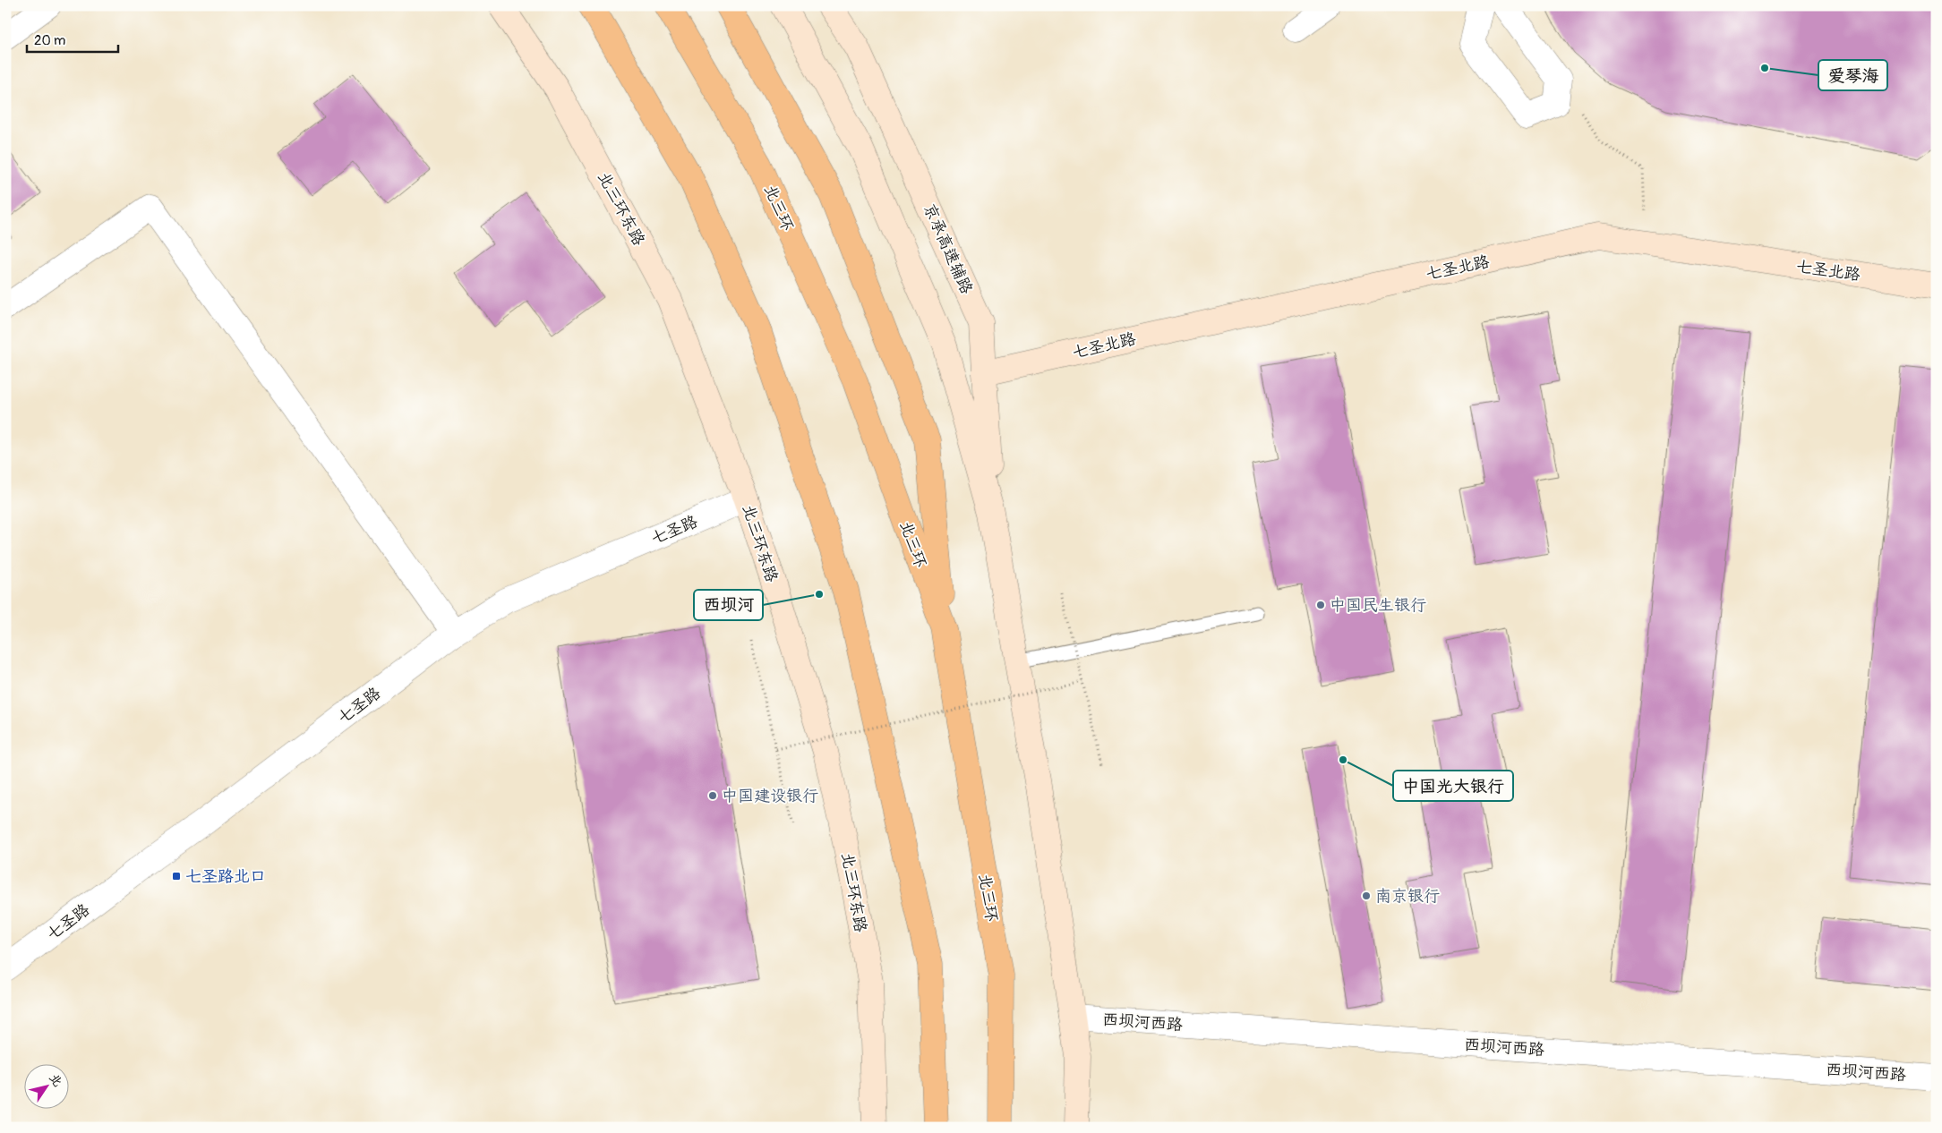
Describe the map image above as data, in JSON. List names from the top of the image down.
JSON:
{
  "streets": {
    "highway": ["北三环"],
    "street": [
      "北三环东路",
      "京承高速辅路",
      "七圣北路",
      "七圣路",
      "西坝河西路"
    ]
  },
  "crossings": [
    ["北三环东路", "七圣路"],
    ["京承高速辅路", "七圣北路"]
  ],
  "places": {
    "other": [
      "爱琴海",
      "西坝河",
      "中国民生银行",
      "中国光大银行",
      "中国建设银行",
      "南京银行"
    ],
    "transit": ["七圣路北口"]
  },
  "scale_bar": "20 m",
  "north": "top right"
}
